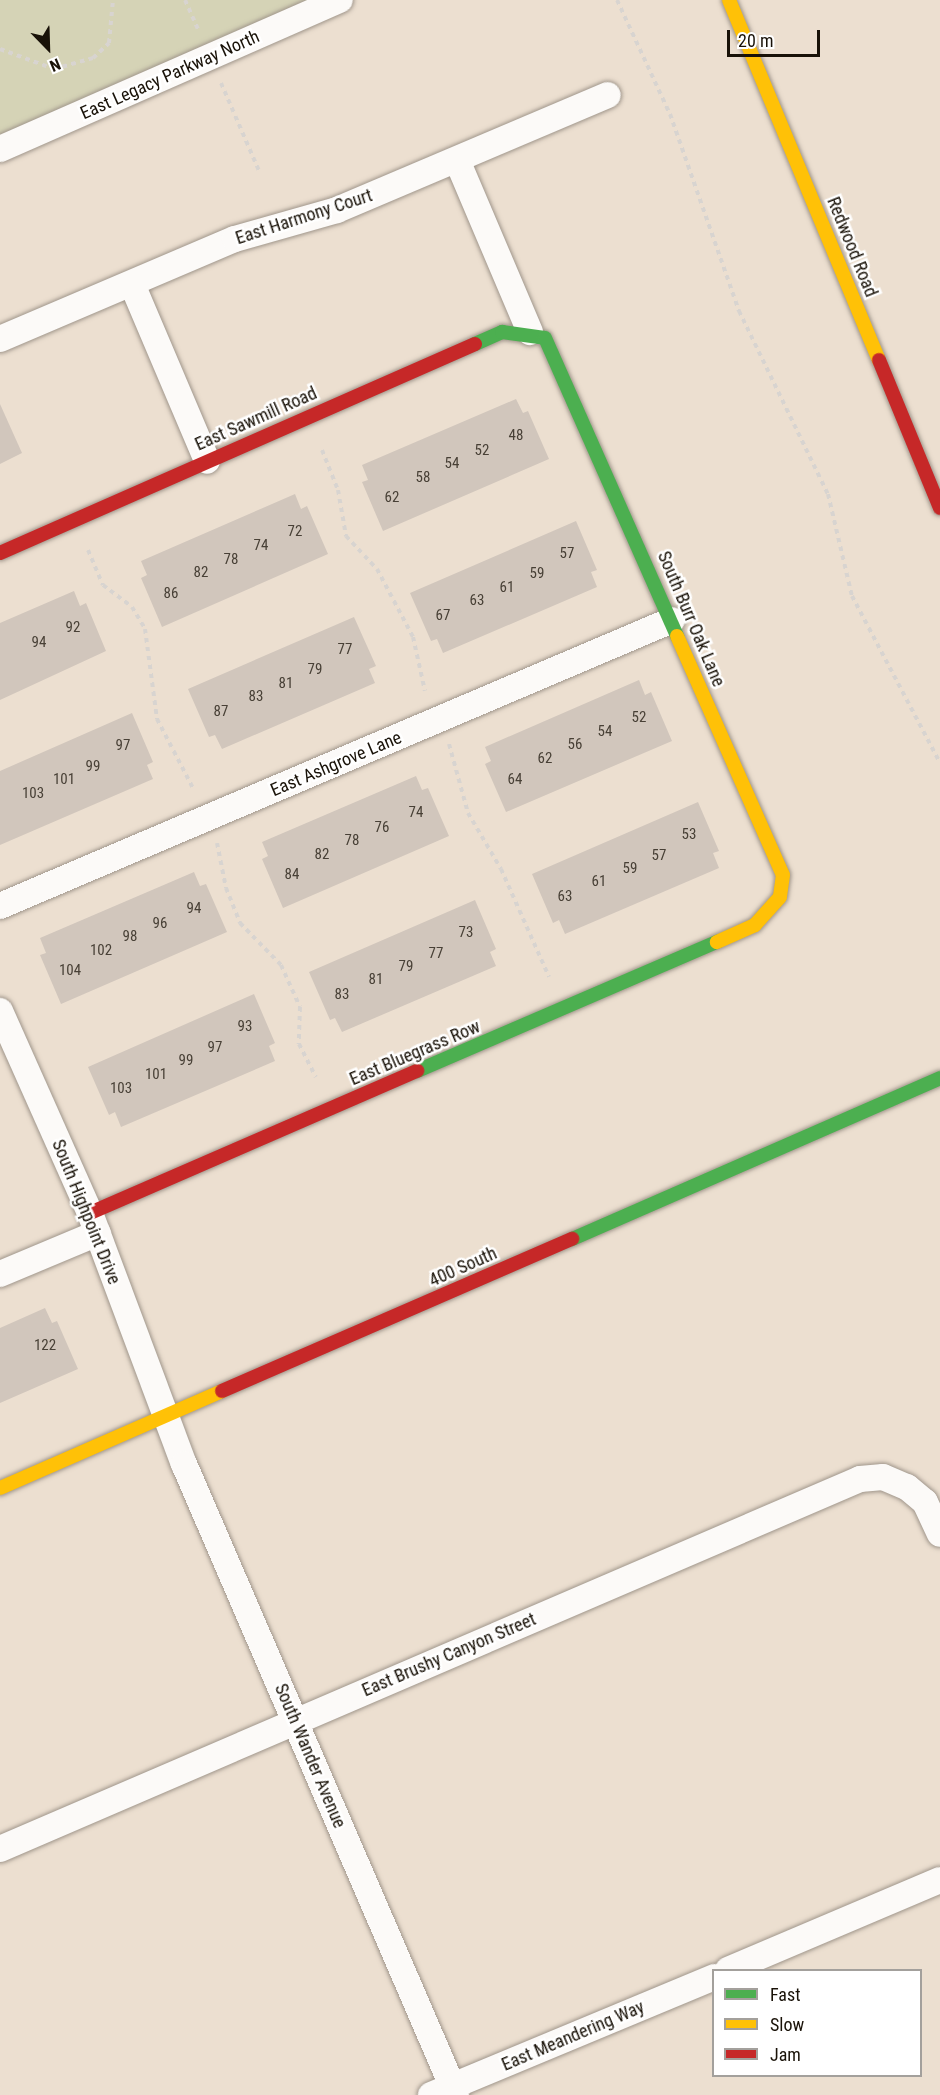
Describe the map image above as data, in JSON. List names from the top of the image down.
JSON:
{
  "streets": {
    "street": [
      "East Legacy Parkway North",
      "East Harmony Court",
      "Redwood Road",
      "East Sawmill Road",
      "South Burr Oak Lane",
      "East Ashgrove Lane",
      "East Bluegrass Row",
      "South Highpoint Drive",
      "400 South",
      "East Brushy Canyon Street",
      "South Wander Avenue",
      "East Meandering Way"
    ]
  },
  "crossings": [
    ["East Sawmill Road", "South Burr Oak Lane"],
    ["South Burr Oak Lane", "East Ashgrove Lane"],
    ["South Burr Oak Lane", "East Bluegrass Row"],
    ["East Bluegrass Row", "South Highpoint Drive"],
    ["South Highpoint Drive", "400 South"],
    ["South Highpoint Drive", "South Wander Avenue"],
    ["400 South", "South Wander Avenue"],
    ["East Brushy Canyon Street", "South Wander Avenue"],
    ["South Wander Avenue", "East Meandering Way"]
  ],
  "house_numbers": [
    "48",
    "52",
    "54",
    "58",
    "62",
    "72",
    "74",
    "57",
    "78",
    "82",
    "59",
    "61",
    "86",
    "63",
    "67",
    "92",
    "94",
    "77",
    "79",
    "81",
    "83",
    "87",
    "52",
    "54",
    "56",
    "97",
    "62",
    "99",
    "101",
    "64",
    "103",
    "74",
    "76",
    "53",
    "78",
    "82",
    "57",
    "59",
    "84",
    "61",
    "63",
    "94",
    "96",
    "73",
    "98",
    "102",
    "77",
    "79",
    "104",
    "81",
    "83",
    "93",
    "97",
    "99",
    "101",
    "103",
    "122"
  ],
  "legend": ["Fast", "Slow", "Jam"],
  "scale_bar": "20 m",
  "north": "bottom right"
}
